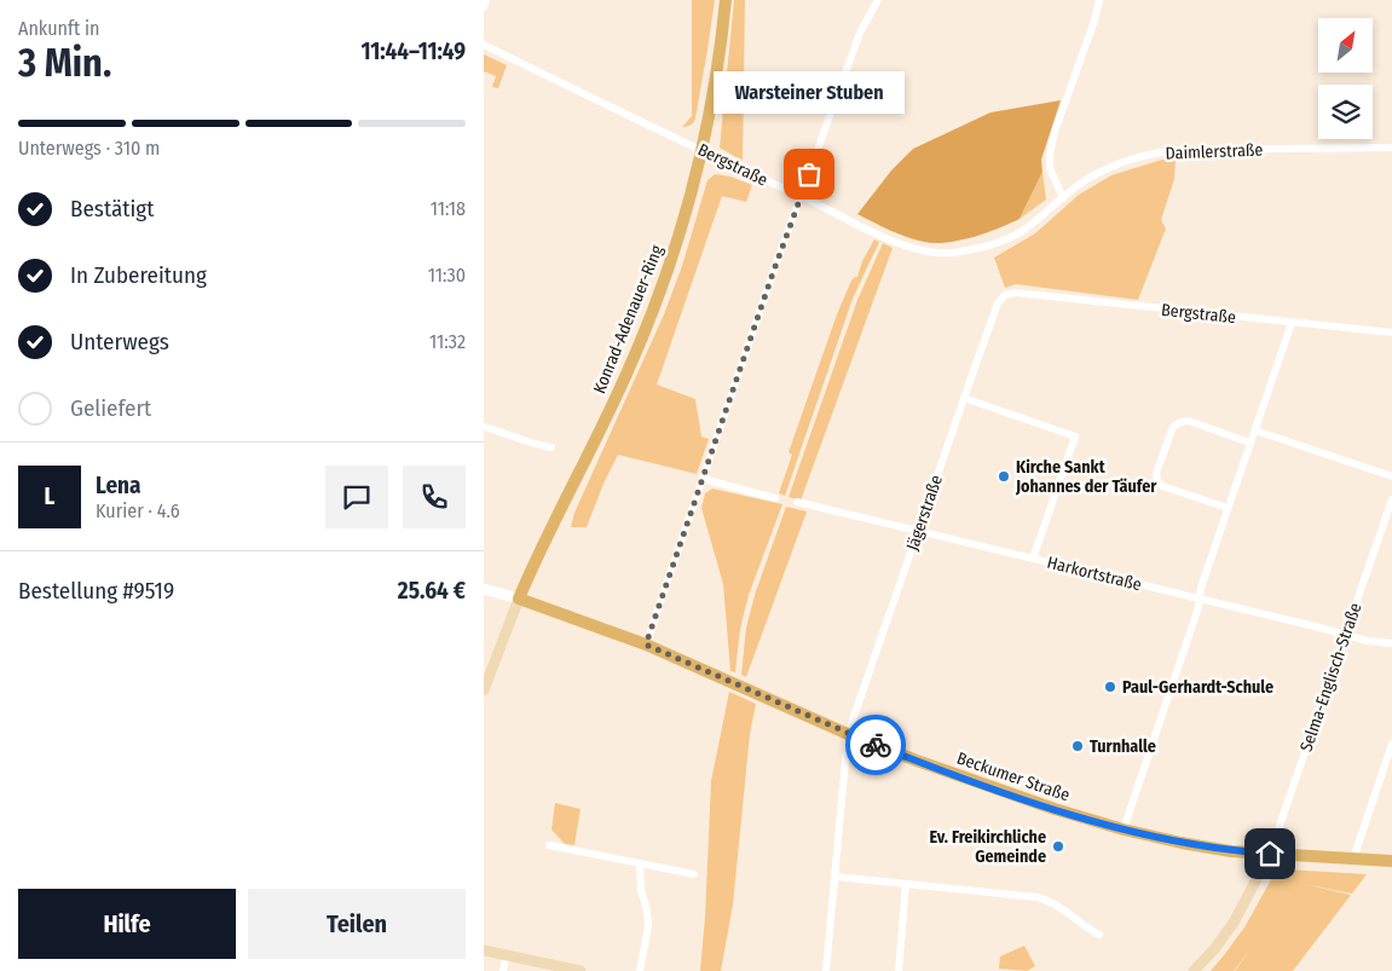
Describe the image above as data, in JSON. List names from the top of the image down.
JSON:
{
  "streets": {
    "main road": ["Konrad-Adenauer-Ring", "Beckumer Straße"],
    "street": [
      "Daimlerstraße",
      "Bergstraße",
      "Jägerstraße",
      "Harkortstraße",
      "Selma-Englisch-Straße"
    ]
  },
  "crossings": [
    ["Daimlerstraße", "Bergstraße"],
    ["Bergstraße", "Konrad-Adenauer-Ring"],
    ["Bergstraße", "Jägerstraße"],
    ["Konrad-Adenauer-Ring", "Beckumer Straße"],
    ["Jägerstraße", "Harkortstraße"],
    ["Jägerstraße", "Beckumer Straße"],
    ["Harkortstraße", "Selma-Englisch-Straße"],
    ["Selma-Englisch-Straße", "Beckumer Straße"]
  ],
  "places": [
    "Warsteiner Stuben",
    "Kirche Sankt Johannes der Täufer",
    "Paul-Gerhardt-Schule",
    "Turnhalle",
    "Ev. Freikirchliche Gemeinde"
  ],
  "north": "top right",
  "page": {
    "heading": ["3 Min.", "Ankunft in", "11:44–11:49"],
    "panel": [
      "Lena",
      "Kurier · 4.6",
      "Bestellung #9519",
      "25.64 €"
    ],
    "bubble": "Warsteiner Stuben",
    "bar": "Unterwegs · 310 m",
    "list": [
      ["Bestätigt", "11:18"],
      ["In Zubereitung", "11:30"],
      ["Unterwegs", "11:32"],
      "Geliefert"
    ],
    "round": "L",
    "buttons": ["Hilfe", "Teilen"]
  }
}
